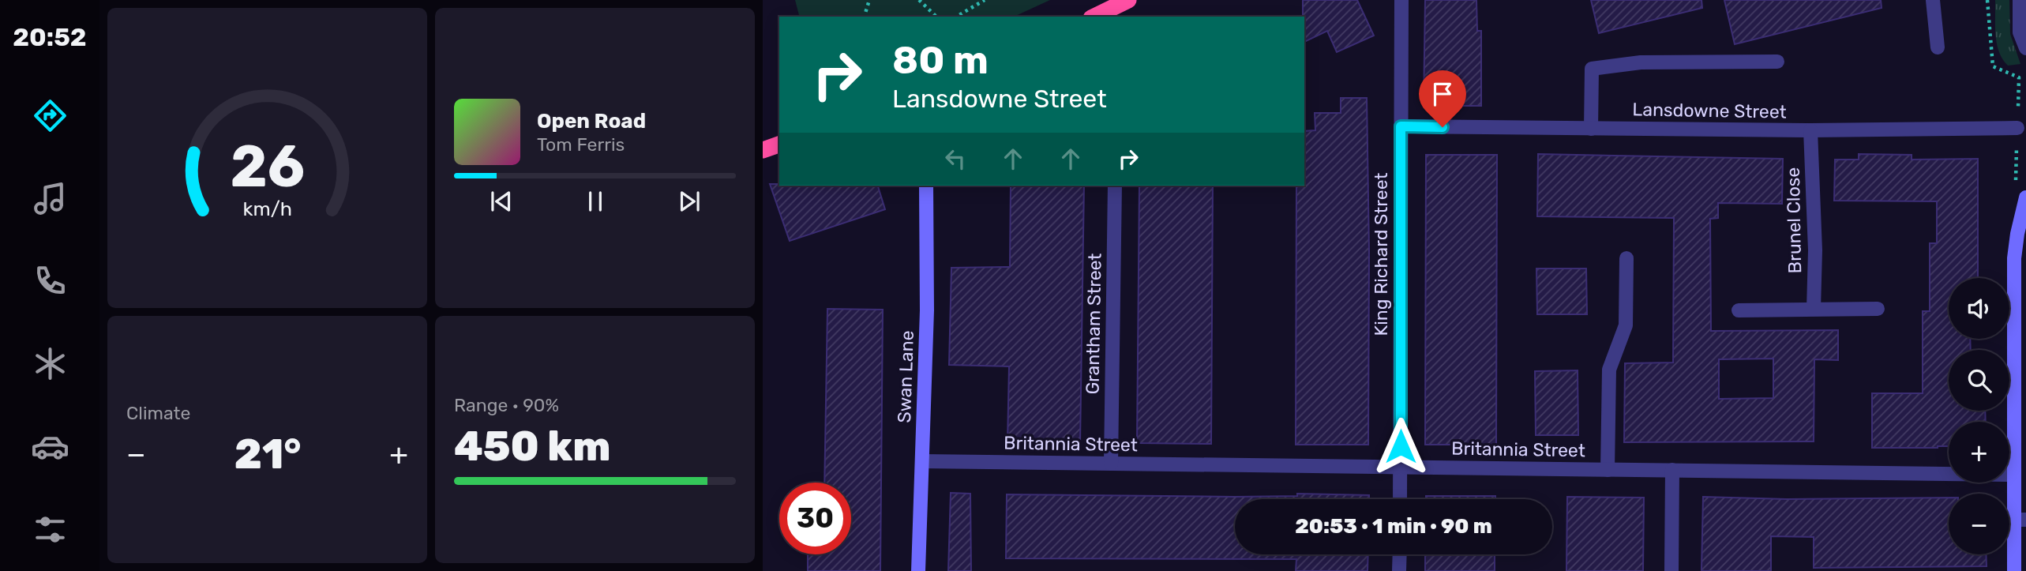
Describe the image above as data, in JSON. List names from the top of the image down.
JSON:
{
  "streets": {
    "main road": ["Swan Lane"],
    "street": [
      "Lansdowne Street",
      "Brunel Close",
      "King Richard Street",
      "Grantham Street",
      "Britannia Street"
    ]
  },
  "crossings": [
    ["Lansdowne Street", "Brunel Close"],
    ["Lansdowne Street", "King Richard Street"],
    ["King Richard Street", "Britannia Street"],
    ["Grantham Street", "Britannia Street"],
    ["Swan Lane", "Britannia Street"]
  ],
  "page": {
    "tabs": "20:52",
    "turn": ["80 m", "Lansdowne Street"],
    "song": ["Open Road", "Tom Ferris"],
    "map_buttons": ["+", "−"],
    "tile": [
      "Climate",
      ["Range · 90%", "450 km"]
    ],
    "heat": ["−", "21°", "+"],
    "limit": "30",
    "trip": "20:53 · 1 min · 90 m",
    "gauge": ["26", "km/h"]
  }
}
